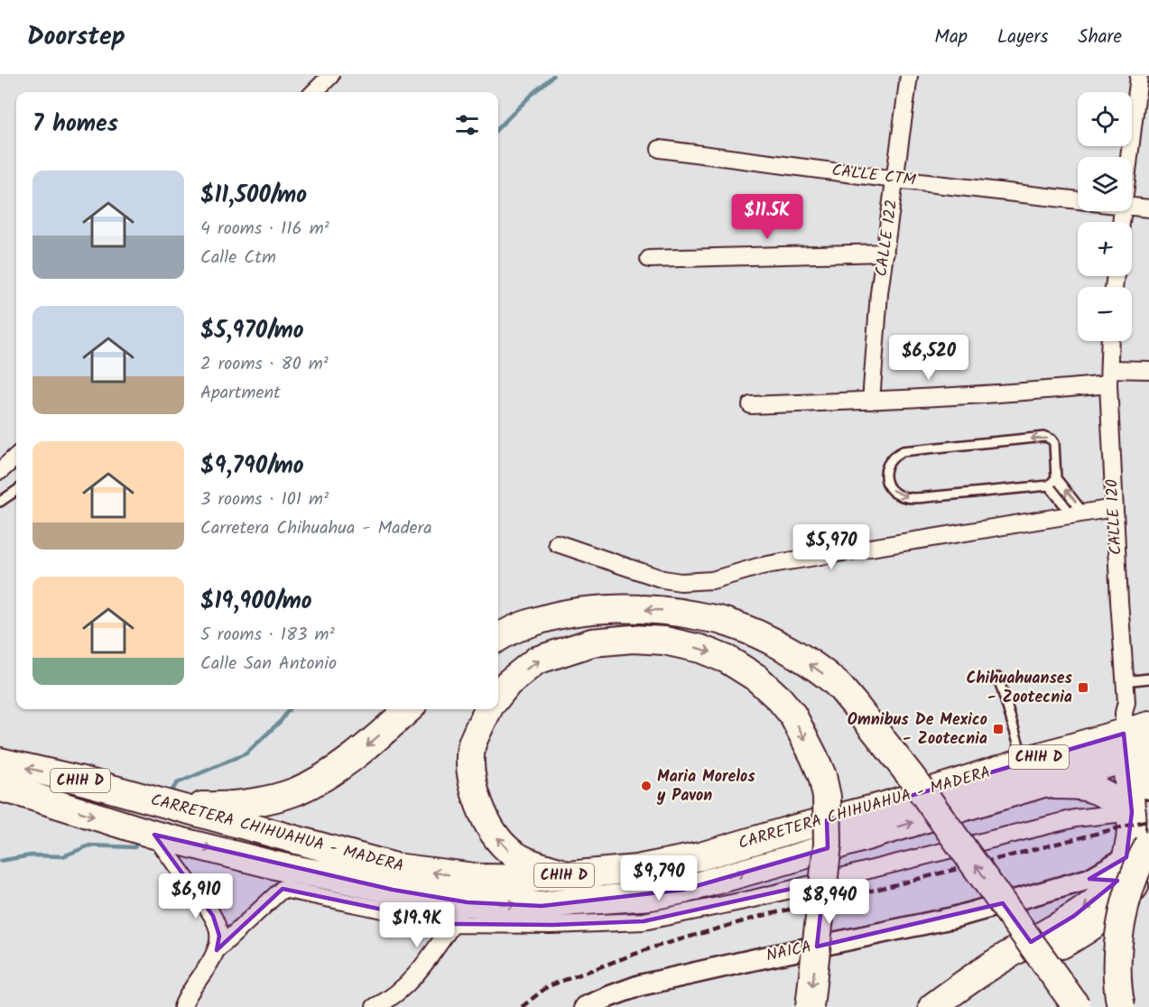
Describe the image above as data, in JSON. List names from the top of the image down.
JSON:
{
  "streets": {
    "highway": ["CHIH D", "CARRETERA CHIHUAHUA - MADERA"],
    "street": [
      "CALLE CTM",
      "CALLE 122",
      "CALLE 120",
      "NAICA"
    ]
  },
  "crossings": [
    ["CALLE CTM", "CALLE 122"],
    ["CALLE 120", "CARRETERA CHIHUAHUA - MADERA"]
  ],
  "places": {
    "transit": ["Chihuahuanses - Zootecnia", "Omnibus De Mexico - Zootecnia"],
    "other": ["Maria Morelos y Pavon"]
  },
  "page": {
    "header": "Doorstep",
    "nav": ["Map", "Layers", "Share"],
    "map_buttons": ["+", "−"],
    "heading": "7 homes",
    "list": [
      {
        "name": "$11,500/mo",
        "note": "4 rooms · 116 m² · Calle Ctm"
      },
      {
        "name": "$5,970/mo",
        "note": "2 rooms · 80 m² · Apartment"
      },
      {
        "name": "$9,790/mo",
        "note": "3 rooms · 101 m² · Carretera Chihuahua - Madera"
      },
      {
        "name": "$19,900/mo",
        "note": "5 rooms · 183 m² · Calle San Antonio"
      }
    ],
    "price": [
      "$11.5K",
      "$6,520",
      "$5,970",
      "$9,790",
      "$6,910",
      "$8,940",
      "$19.9K"
    ]
  }
}
